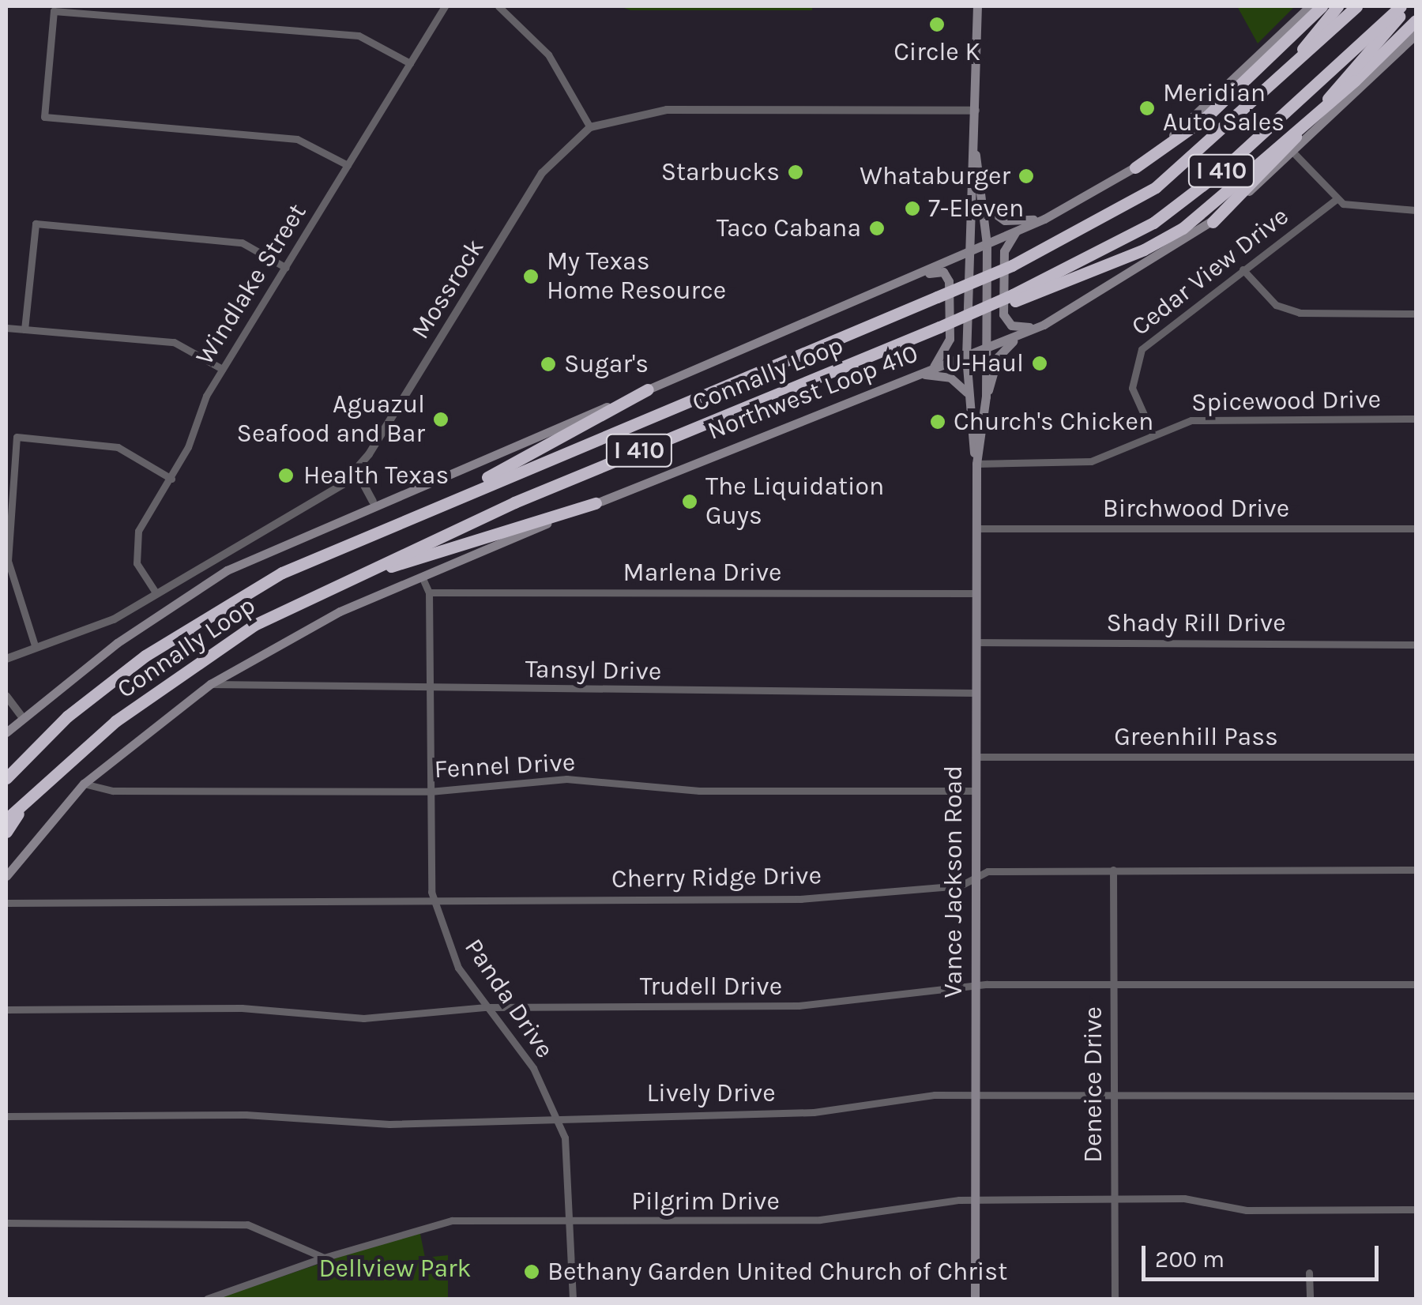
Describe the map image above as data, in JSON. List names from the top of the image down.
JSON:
{
  "streets": {
    "highway": ["I 410", "Connally Loop"],
    "main road": ["Northwest Loop 410", "Vance Jackson Road"],
    "street": [
      "Cedar View Drive",
      "Windlake Street",
      "Mossrock",
      "Spicewood Drive",
      "Birchwood Drive",
      "Marlena Drive",
      "Shady Rill Drive",
      "Tansyl Drive",
      "Greenhill Pass",
      "Fennel Drive",
      "Cherry Ridge Drive",
      "Trudell Drive",
      "Panda Drive",
      "Deneice Drive",
      "Lively Drive",
      "Pilgrim Drive"
    ]
  },
  "crossings": [
    ["I 410", "Connally Loop"],
    ["Cedar View Drive", "Spicewood Drive"],
    ["Windlake Street", "Mossrock"],
    ["Northwest Loop 410", "Tansyl Drive"],
    ["Northwest Loop 410", "Fennel Drive"],
    ["Northwest Loop 410", "Vance Jackson Road"],
    ["Northwest Loop 410", "Panda Drive"],
    ["Spicewood Drive", "Vance Jackson Road"],
    ["Birchwood Drive", "Vance Jackson Road"],
    ["Marlena Drive", "Vance Jackson Road"],
    ["Marlena Drive", "Panda Drive"],
    ["Shady Rill Drive", "Vance Jackson Road"],
    ["Tansyl Drive", "Vance Jackson Road"],
    ["Tansyl Drive", "Panda Drive"],
    ["Greenhill Pass", "Vance Jackson Road"],
    ["Fennel Drive", "Vance Jackson Road"],
    ["Fennel Drive", "Panda Drive"],
    ["Cherry Ridge Drive", "Vance Jackson Road"],
    ["Cherry Ridge Drive", "Panda Drive"],
    ["Cherry Ridge Drive", "Deneice Drive"],
    ["Vance Jackson Road", "Trudell Drive"],
    ["Vance Jackson Road", "Lively Drive"],
    ["Vance Jackson Road", "Pilgrim Drive"],
    ["Trudell Drive", "Panda Drive"],
    ["Trudell Drive", "Deneice Drive"],
    ["Panda Drive", "Lively Drive"],
    ["Panda Drive", "Pilgrim Drive"],
    ["Deneice Drive", "Lively Drive"],
    ["Deneice Drive", "Pilgrim Drive"]
  ],
  "parks": ["Dellview Park"],
  "places": [
    "Circle K",
    "Meridian Auto Sales",
    "Starbucks",
    "Whataburger",
    "7-Eleven",
    "Taco Cabana",
    "My Texas Home Resource",
    "U-Haul",
    "Sugar's",
    "Aguazul Seafood and Bar",
    "Church's Chicken",
    "Health Texas",
    "The Liquidation Guys",
    "Bethany Garden United Church of Christ"
  ],
  "scale_bar": "200 m"
}
